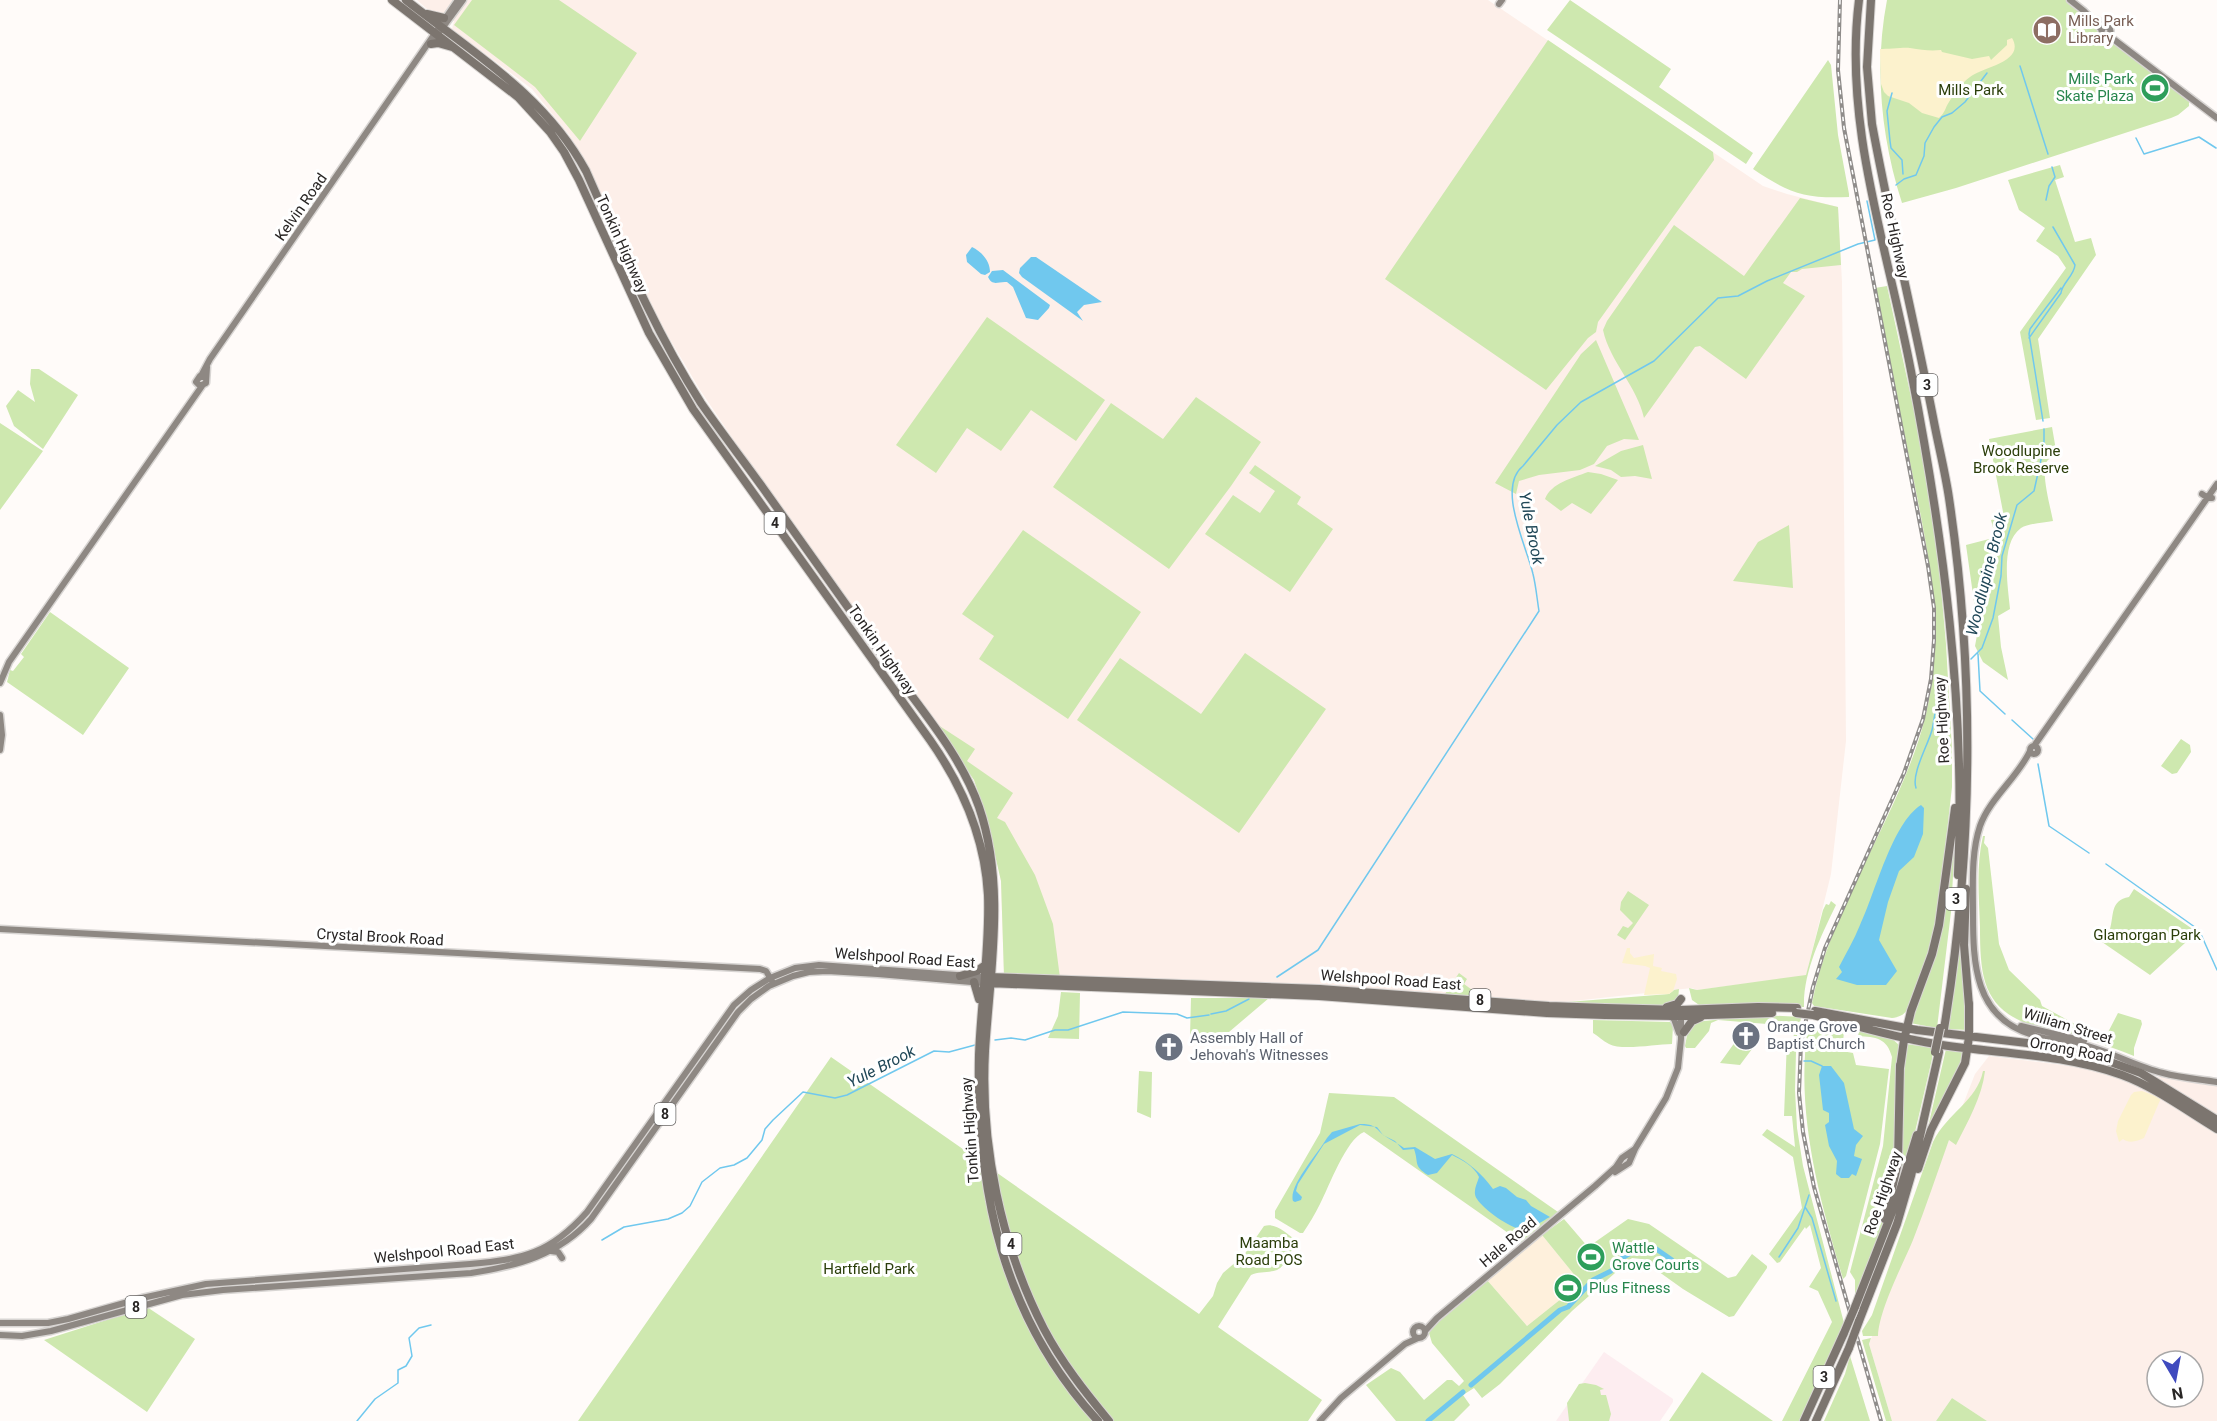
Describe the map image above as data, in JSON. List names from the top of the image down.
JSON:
{
  "streets": {
    "highway": [
      "Roe Highway",
      "Tonkin Highway",
      "3",
      "4",
      "Welshpool Road East",
      "8",
      "Orrong Road"
    ],
    "main road": [
      "Kelvin Road",
      "Crystal Brook Road",
      "William Street",
      "Hale Road"
    ]
  },
  "crossings": [
    ["Kelvin Road", "Tonkin Highway"],
    ["Roe Highway", "Welshpool Road East"],
    ["Roe Highway", "Orrong Road"],
    ["Tonkin Highway", "Welshpool Road East"],
    ["Crystal Brook Road", "Welshpool Road East"],
    ["Welshpool Road East", "8"],
    ["Welshpool Road East", "Orrong Road"],
    ["Welshpool Road East", "Hale Road"]
  ],
  "water": ["Yule Brook", "Woodlupine Brook"],
  "parks": [
    "Mills Park",
    "Woodlupine Brook Reserve",
    "Glamorgan Park",
    "Maamba Road POS",
    "Hartfield Park"
  ],
  "places": {
    "library": ["Mills Park Library"],
    "sports": ["Mills Park Skate Plaza", "Wattle Grove Courts", "Plus Fitness"],
    "church": ["Orange Grove Baptist Church", "Assembly Hall of Jehovah's Witnesses"]
  },
  "north": "bottom"
}
